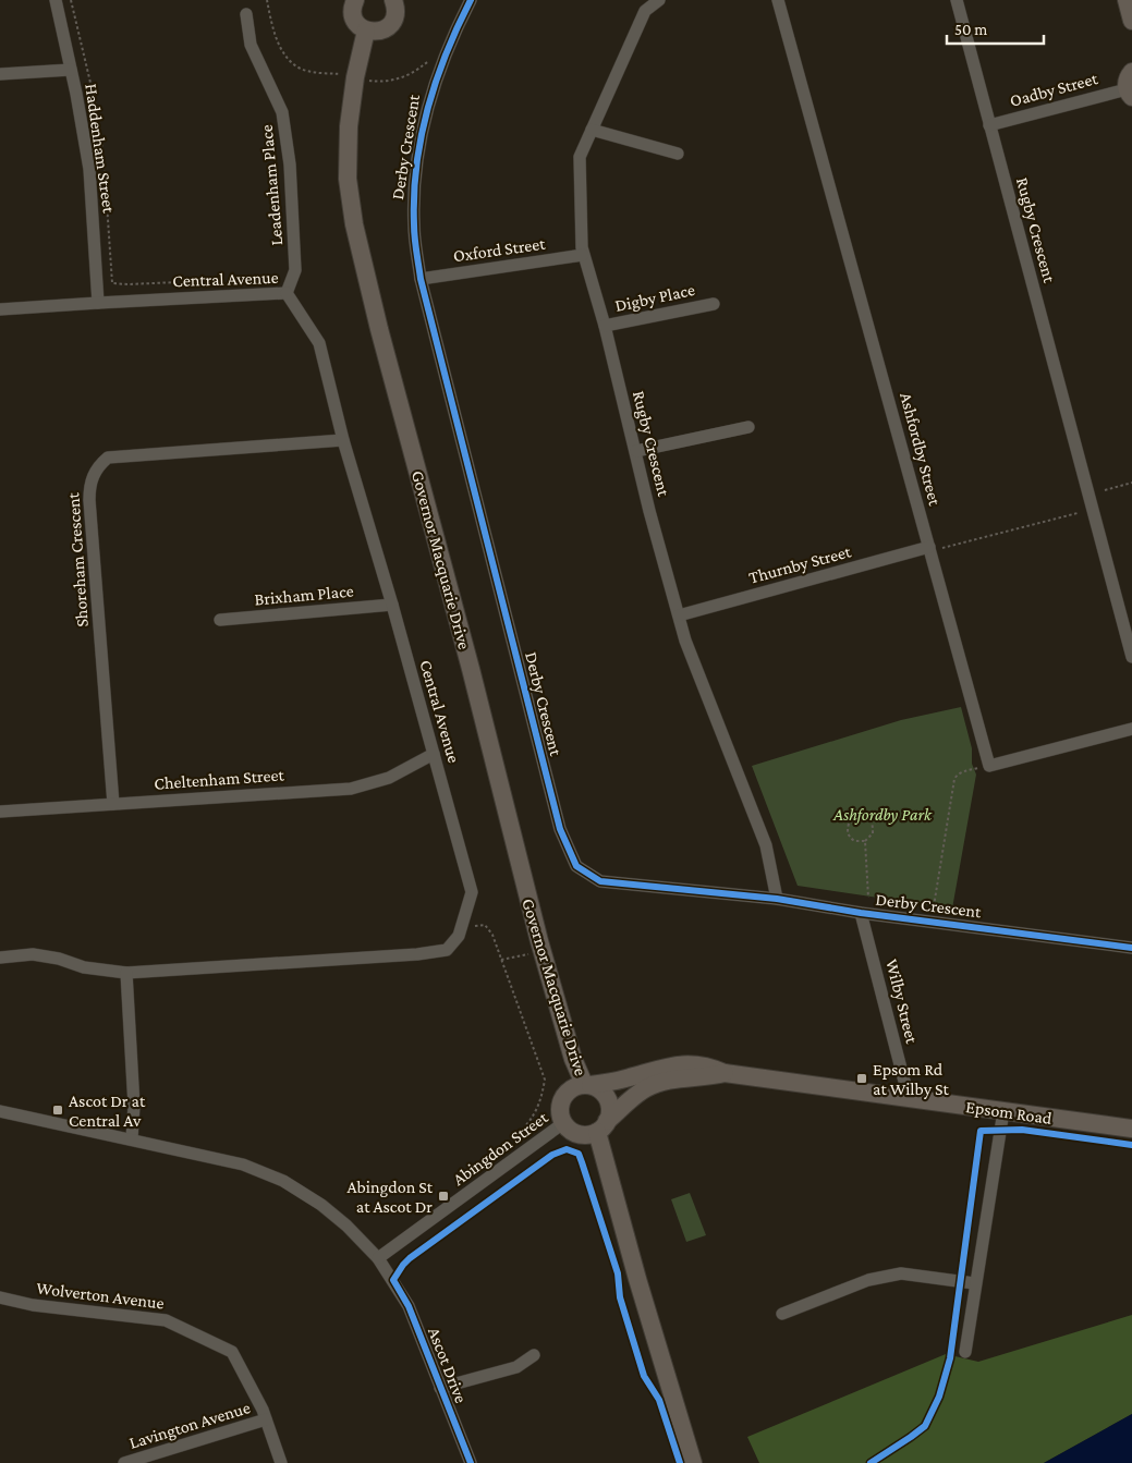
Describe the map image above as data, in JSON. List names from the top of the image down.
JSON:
{
  "streets": {
    "main road": ["Governor Macquarie Drive", "Epsom Road"],
    "street": [
      "Oadby Street",
      "Derby Crescent",
      "Haddenham Street",
      "Leadenham Place",
      "Rugby Crescent",
      "Oxford Street",
      "Central Avenue",
      "Digby Place",
      "Ashfordby Street",
      "Shoreham Crescent",
      "Thurnby Street",
      "Brixham Place",
      "Cheltenham Street",
      "Wilby Street",
      "Abingdon Street",
      "Wolverton Avenue",
      "Ascot Drive",
      "Lavington Avenue"
    ]
  },
  "crossings": [
    ["Oadby Street", "Rugby Crescent"],
    ["Derby Crescent", "Rugby Crescent"],
    ["Derby Crescent", "Oxford Street"],
    ["Derby Crescent", "Wilby Street"],
    ["Haddenham Street", "Central Avenue"],
    ["Leadenham Place", "Central Avenue"],
    ["Rugby Crescent", "Oxford Street"],
    ["Rugby Crescent", "Digby Place"],
    ["Rugby Crescent", "Thurnby Street"],
    ["Central Avenue", "Shoreham Crescent"],
    ["Central Avenue", "Brixham Place"],
    ["Central Avenue", "Cheltenham Street"],
    ["Ashfordby Street", "Thurnby Street"],
    ["Shoreham Crescent", "Cheltenham Street"],
    ["Governor Macquarie Drive", "Epsom Road"],
    ["Governor Macquarie Drive", "Abingdon Street"],
    ["Wilby Street", "Epsom Road"],
    ["Epsom Road", "Abingdon Street"],
    ["Abingdon Street", "Ascot Drive"],
    ["Wolverton Avenue", "Lavington Avenue"]
  ],
  "parks": ["Ashfordby Park"],
  "places": {
    "transit": ["Epsom Rd at Wilby St", "Ascot Dr at Central Av", "Abingdon St at Ascot Dr"]
  },
  "scale_bar": "50 m"
}
